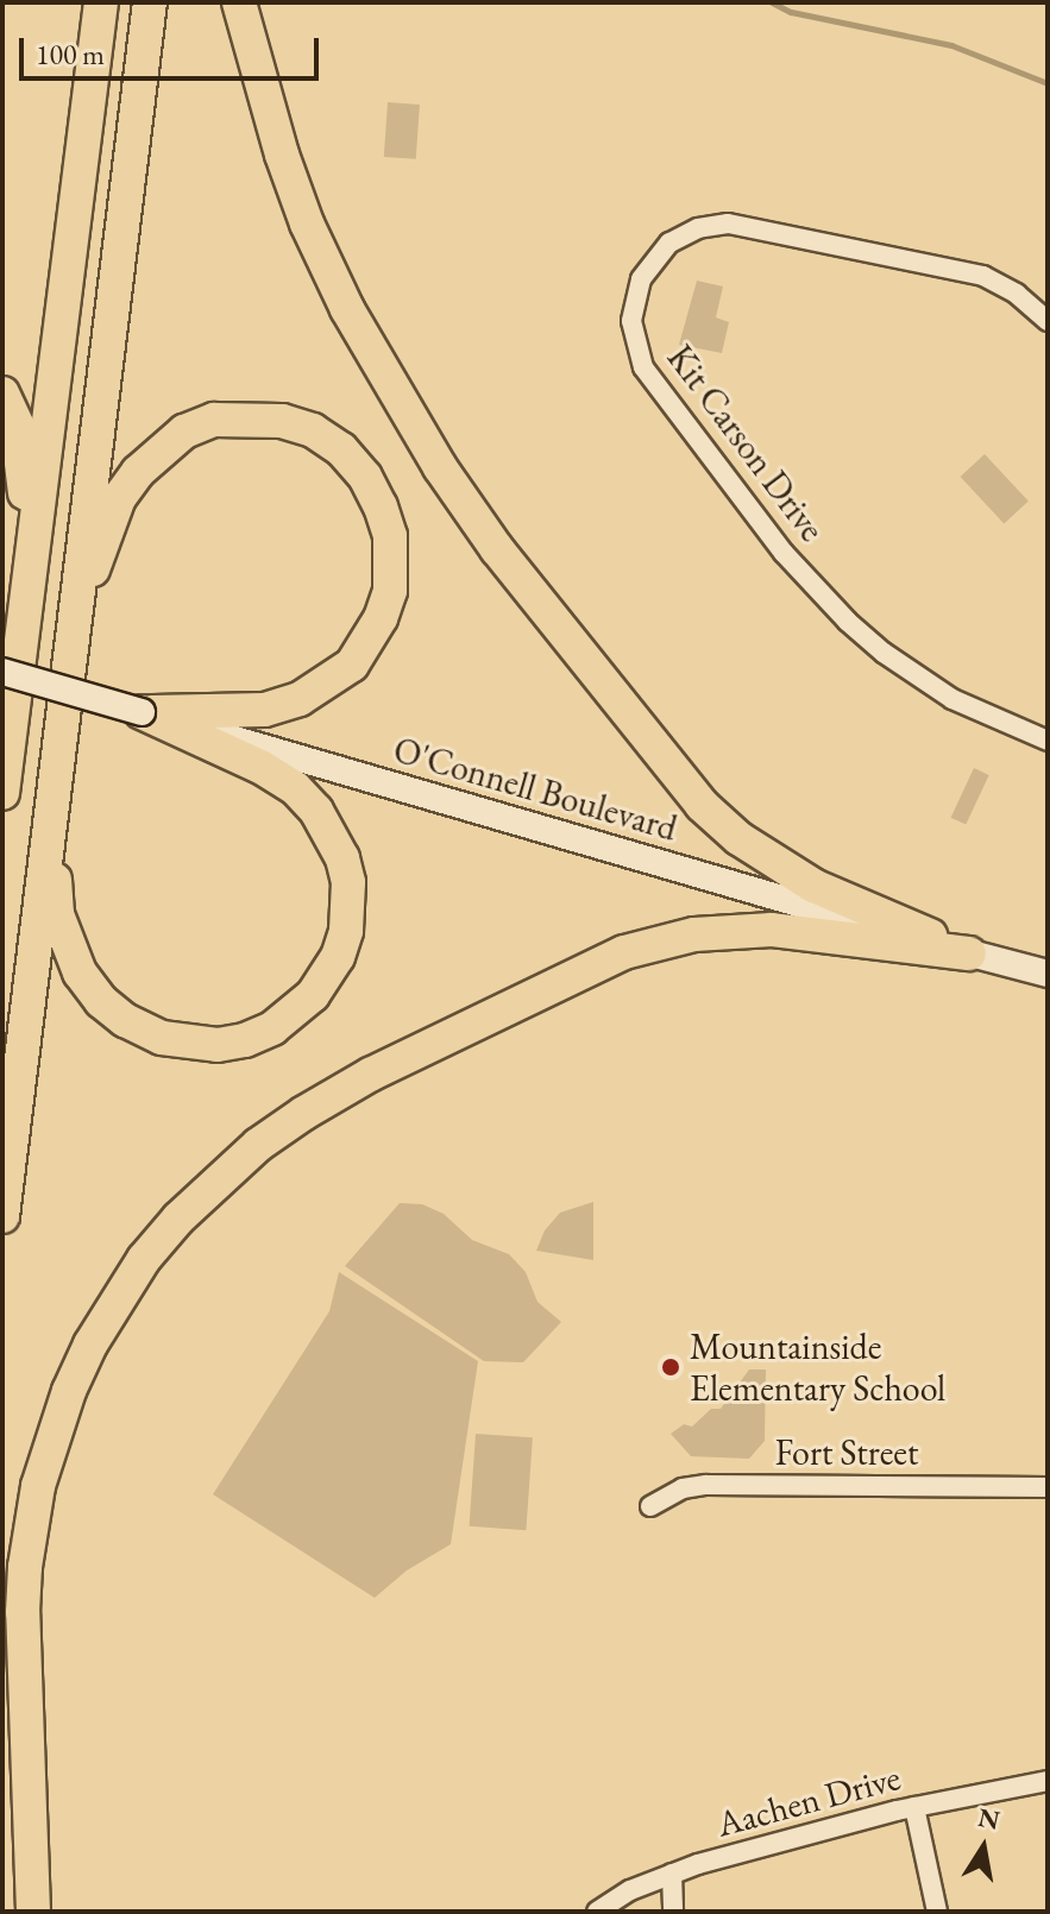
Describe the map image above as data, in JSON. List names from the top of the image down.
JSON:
{
  "streets": {
    "main road": ["O'Connell Boulevard"],
    "street": ["Kit Carson Drive", "Fort Street", "Aachen Drive"]
  },
  "places": ["Mountainside Elementary School"],
  "scale_bar": "100 m",
  "north": "top"
}
